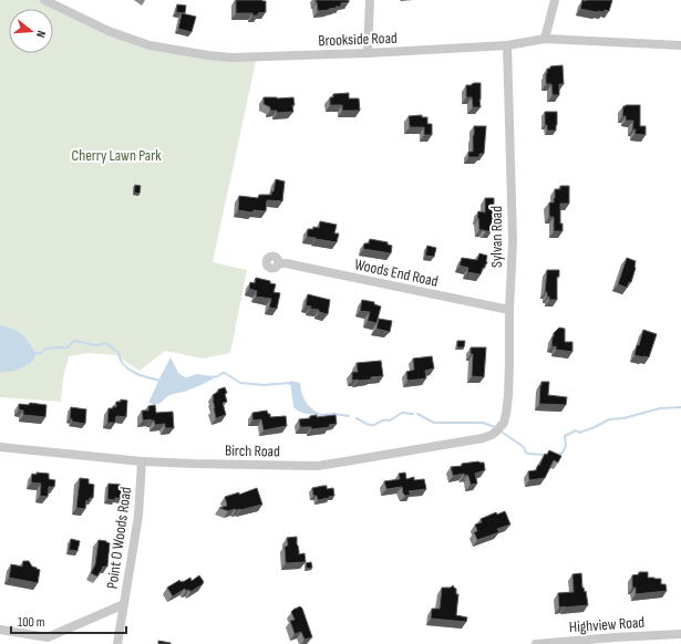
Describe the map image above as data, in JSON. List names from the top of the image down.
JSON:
{
  "streets": {
    "street": [
      "Brookside Road",
      "Sylvan Road",
      "Woods End Road",
      "Birch Road",
      "Point O Woods Road",
      "Highview Road"
    ]
  },
  "crossings": [
    ["Brookside Road", "Sylvan Road"],
    ["Sylvan Road", "Woods End Road"],
    ["Sylvan Road", "Birch Road"],
    ["Birch Road", "Point O Woods Road"]
  ],
  "parks": ["Cherry Lawn Park"],
  "scale_bar": "100 m",
  "north": "right"
}
